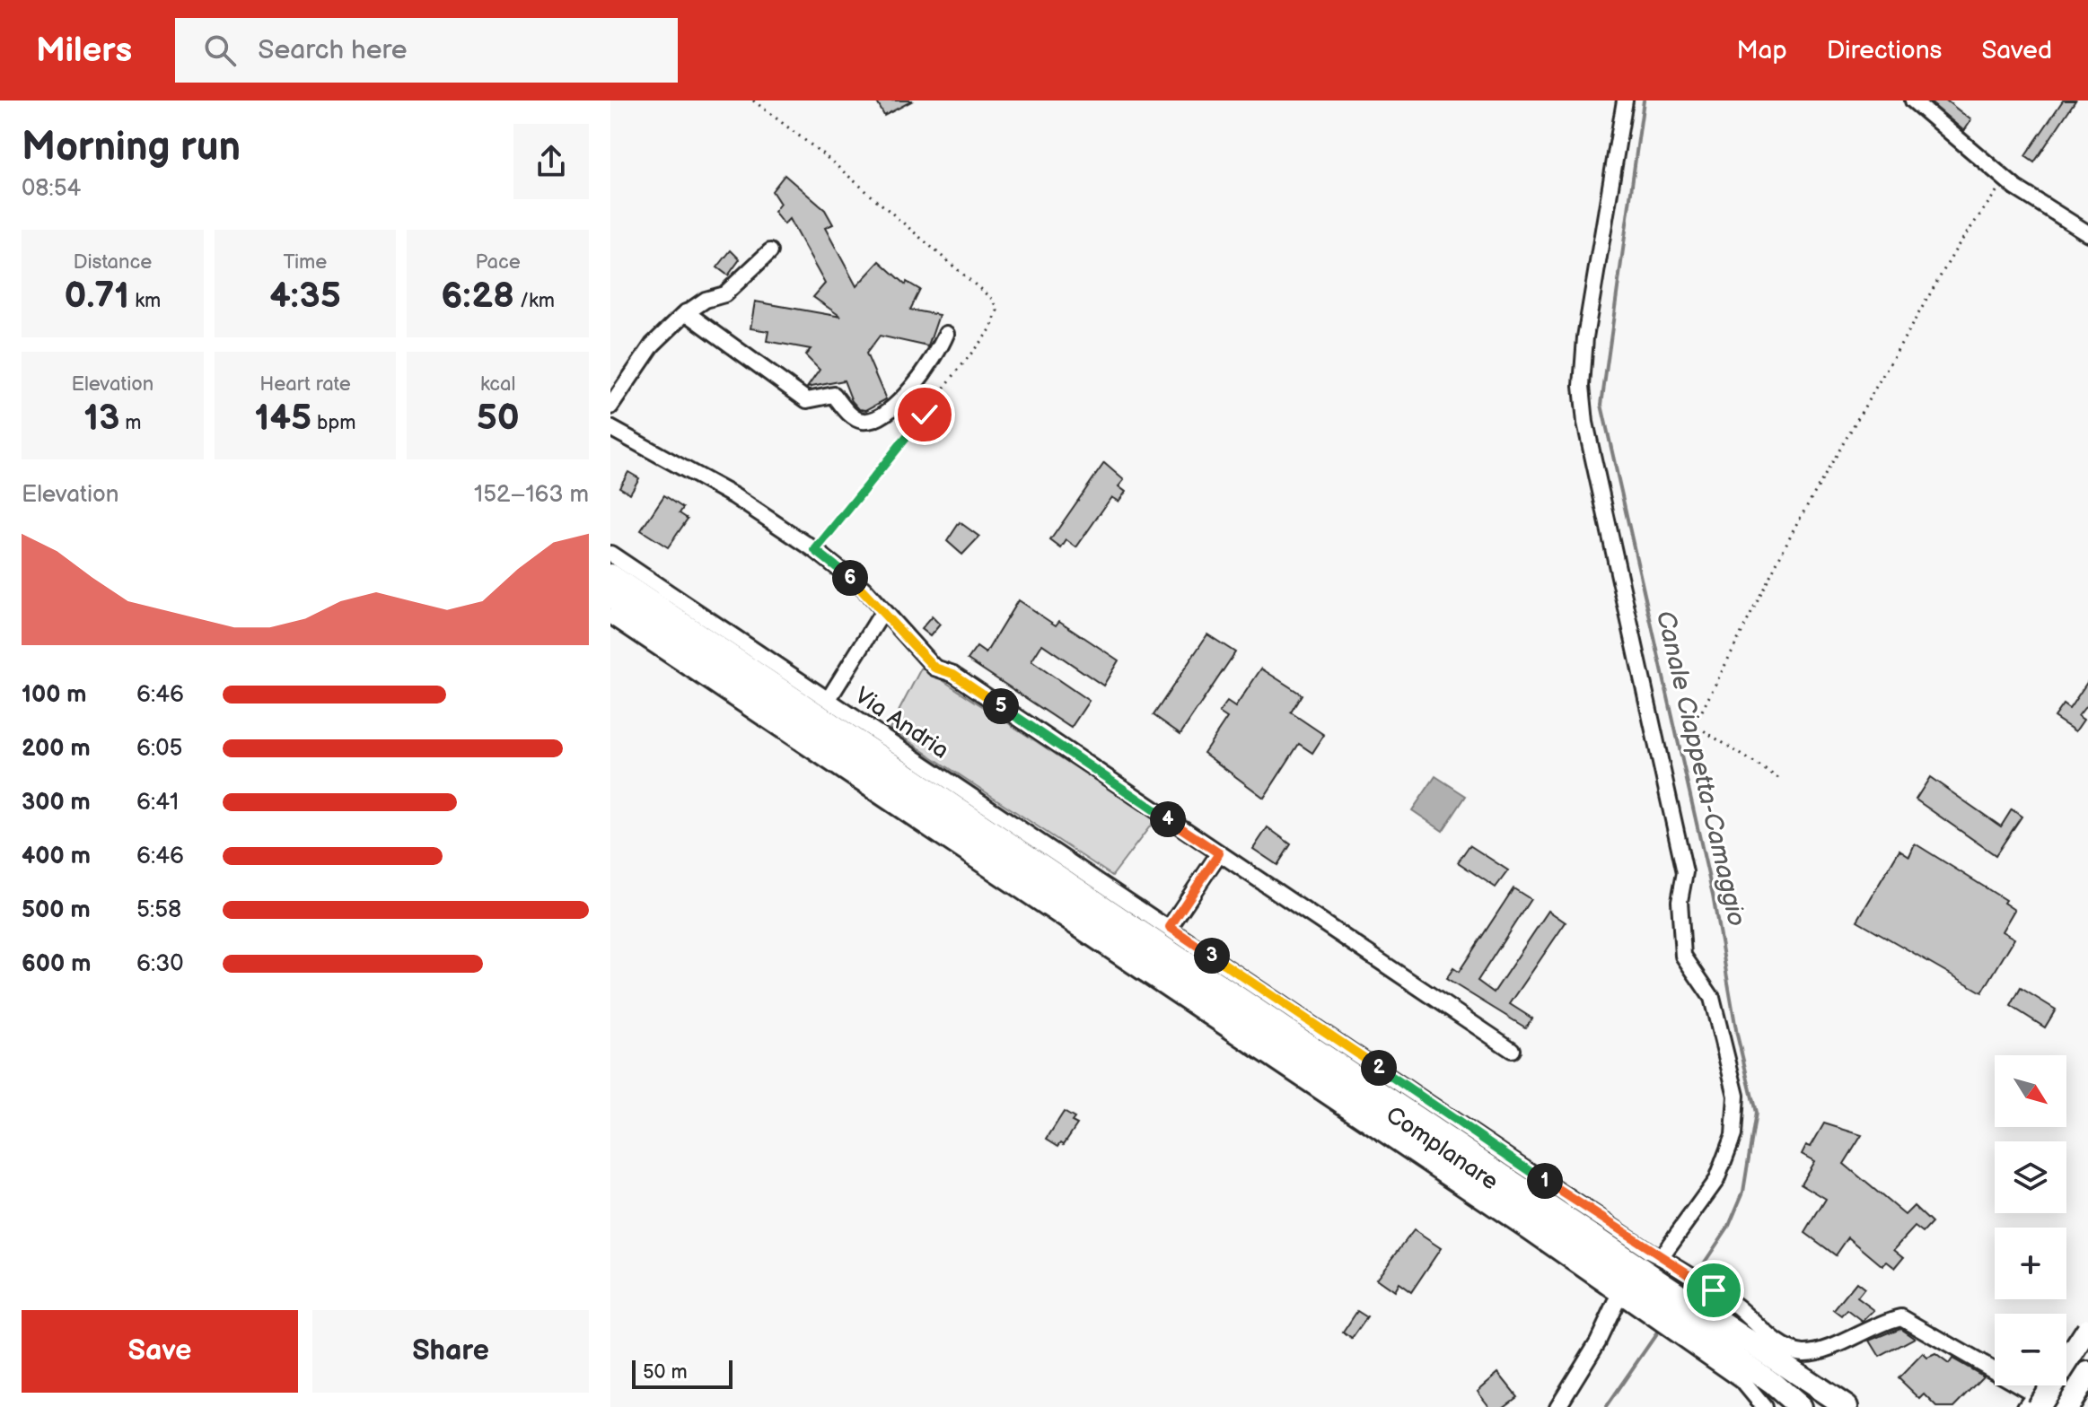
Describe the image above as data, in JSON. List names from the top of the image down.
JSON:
{
  "streets": {
    "street": ["Via Andria", "Complanare"]
  },
  "crossings": [
    ["Via Andria", "Complanare"]
  ],
  "water": ["Canale Ciappetta-Camaggio"],
  "scale_bar": "50 m",
  "north": "bottom right",
  "page": {
    "header": "Milers",
    "search": "Search here",
    "nav": ["Map", "Directions", "Saved"],
    "heading": ["Morning run", "08:54"],
    "stats": [
      ["Distance", "0.71 km"],
      ["Time", "4:35"],
      ["Pace", "6:28 /km"],
      ["Elevation", "13 m"],
      ["Heart rate", "145 bpm"],
      ["kcal", "50"]
    ],
    "chart": ["Elevation", "152–163 m"],
    "pins": [
      "6",
      "5",
      "4",
      "3",
      "2",
      "1"
    ],
    "list": [
      {
        "name": "100 m",
        "note": "6:46"
      },
      {
        "name": "200 m",
        "note": "6:05"
      },
      {
        "name": "300 m",
        "note": "6:41"
      },
      {
        "name": "400 m",
        "note": "6:46"
      },
      {
        "name": "500 m",
        "note": "5:58"
      },
      {
        "name": "600 m",
        "note": "6:30"
      }
    ],
    "map_buttons": ["+", "−"],
    "buttons": ["Save", "Share"],
    "scale": "50 m"
  }
}
